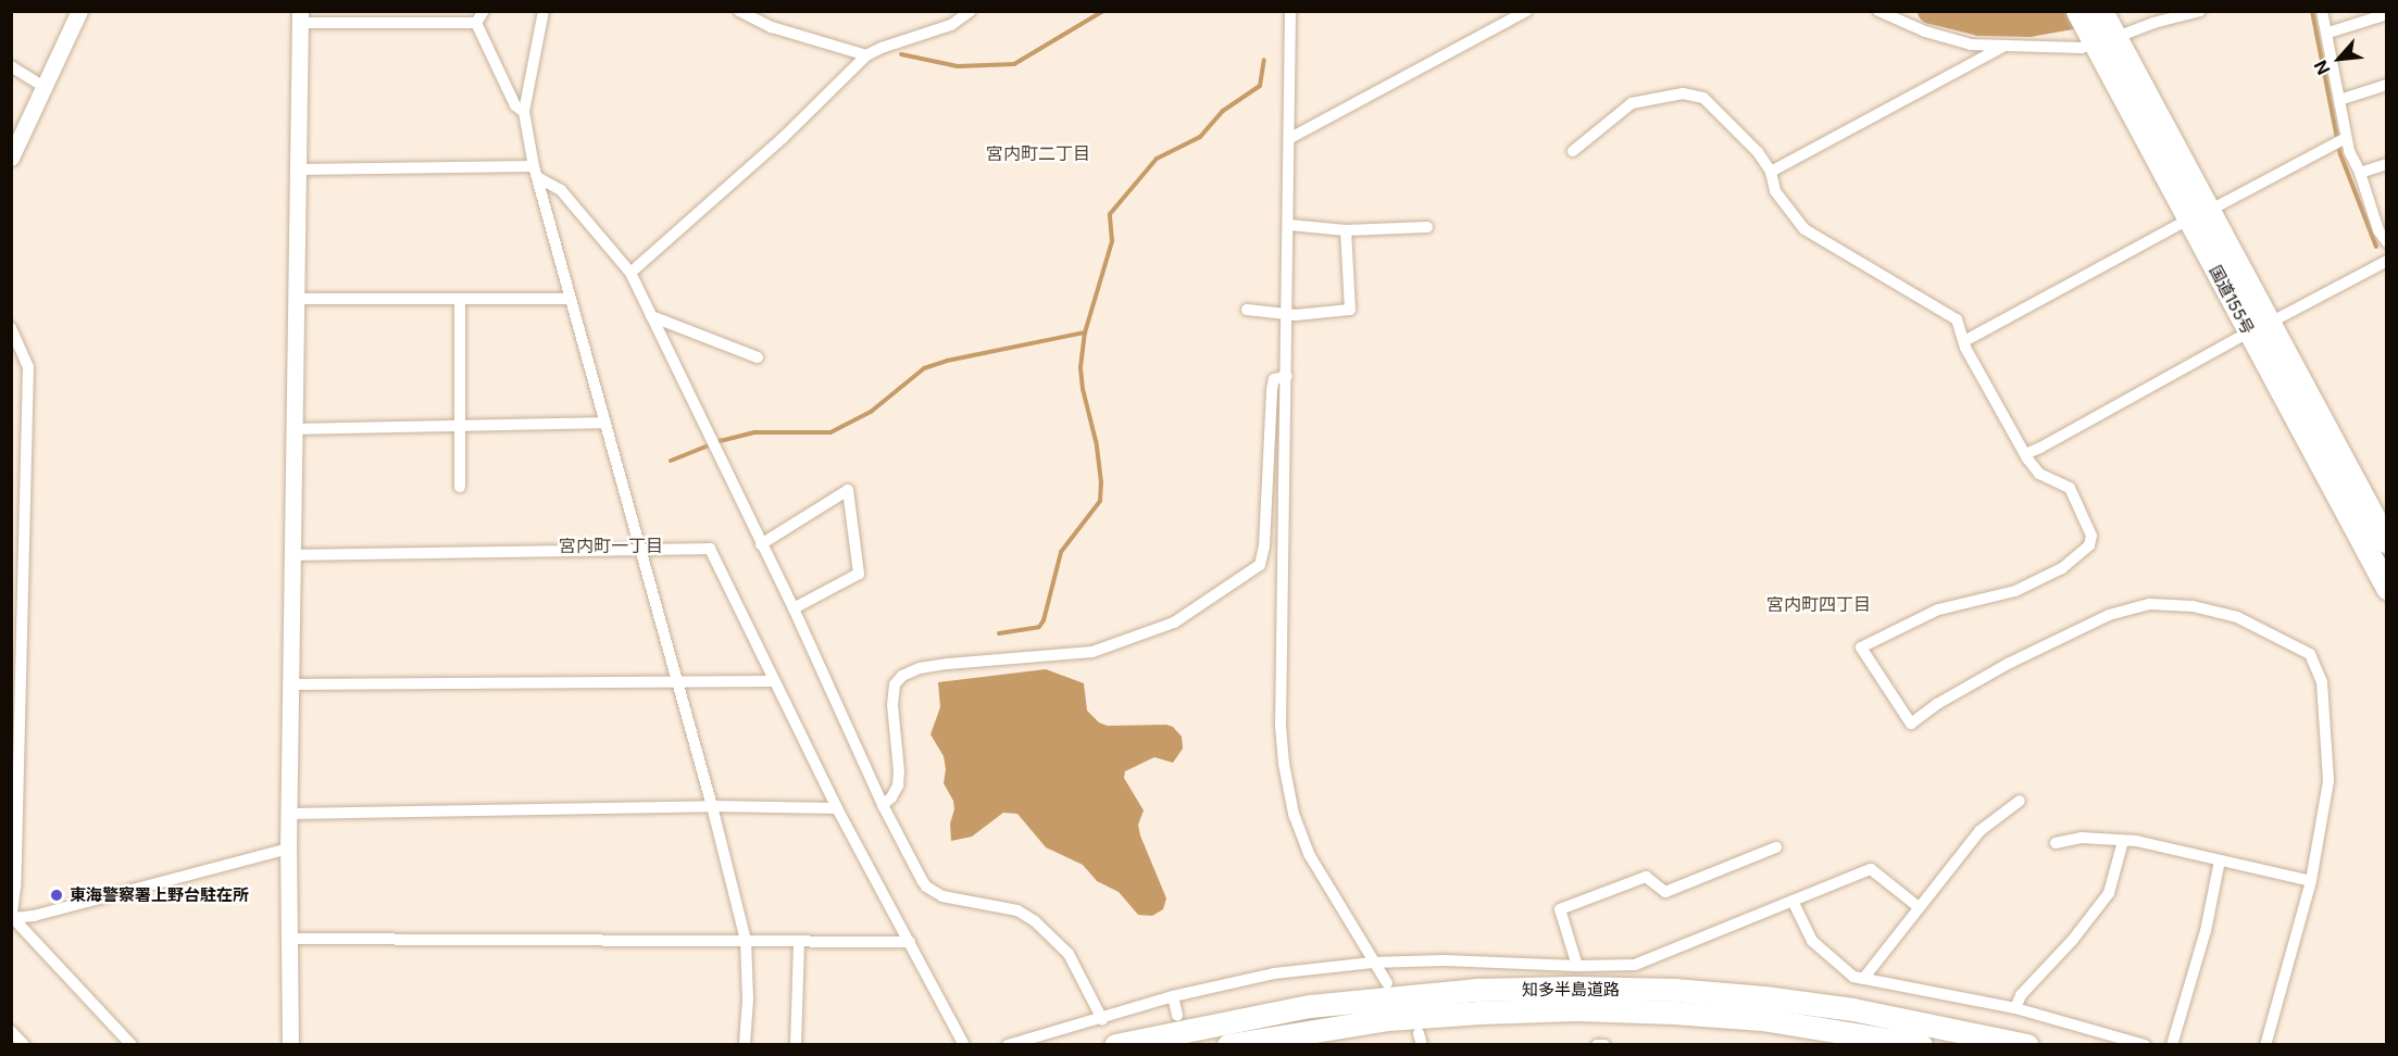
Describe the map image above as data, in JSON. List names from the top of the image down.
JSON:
{
  "streets": {
    "highway": ["国道155号", "知多半島道路"]
  },
  "districts": ["宮内町二丁目", "宮内町一丁目", "宮内町四丁目"],
  "places": ["東海警察署上野台駐在所"],
  "north": "bottom left"
}
